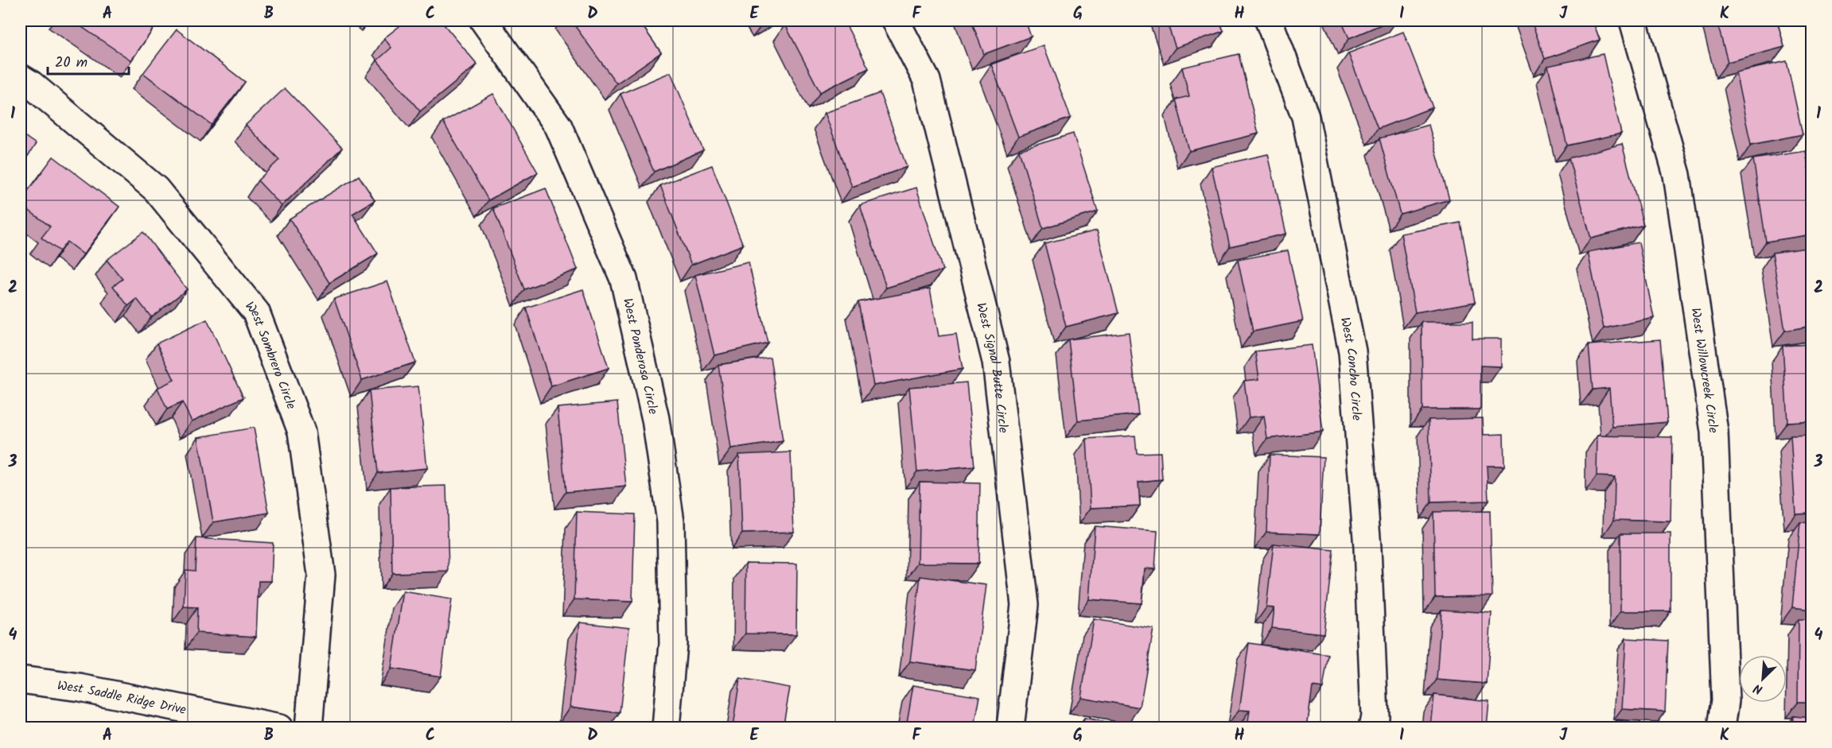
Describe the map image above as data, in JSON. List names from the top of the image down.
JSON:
{
  "streets": {
    "street": [
      "West Sombrero Circle",
      "West Ponderosa Circle",
      "West Signal Butte Circle",
      "West Concho Circle",
      "West Willowcreek Circle",
      "West Saddle Ridge Drive"
    ]
  },
  "scale_bar": "20 m",
  "north": "bottom left",
  "grid": {
    "columns": [
      "A",
      "B",
      "C",
      "D",
      "E",
      "F",
      "G",
      "H",
      "I",
      "J",
      "K"
    ],
    "rows": [
      "1",
      "2",
      "3",
      "4"
    ]
  }
}
